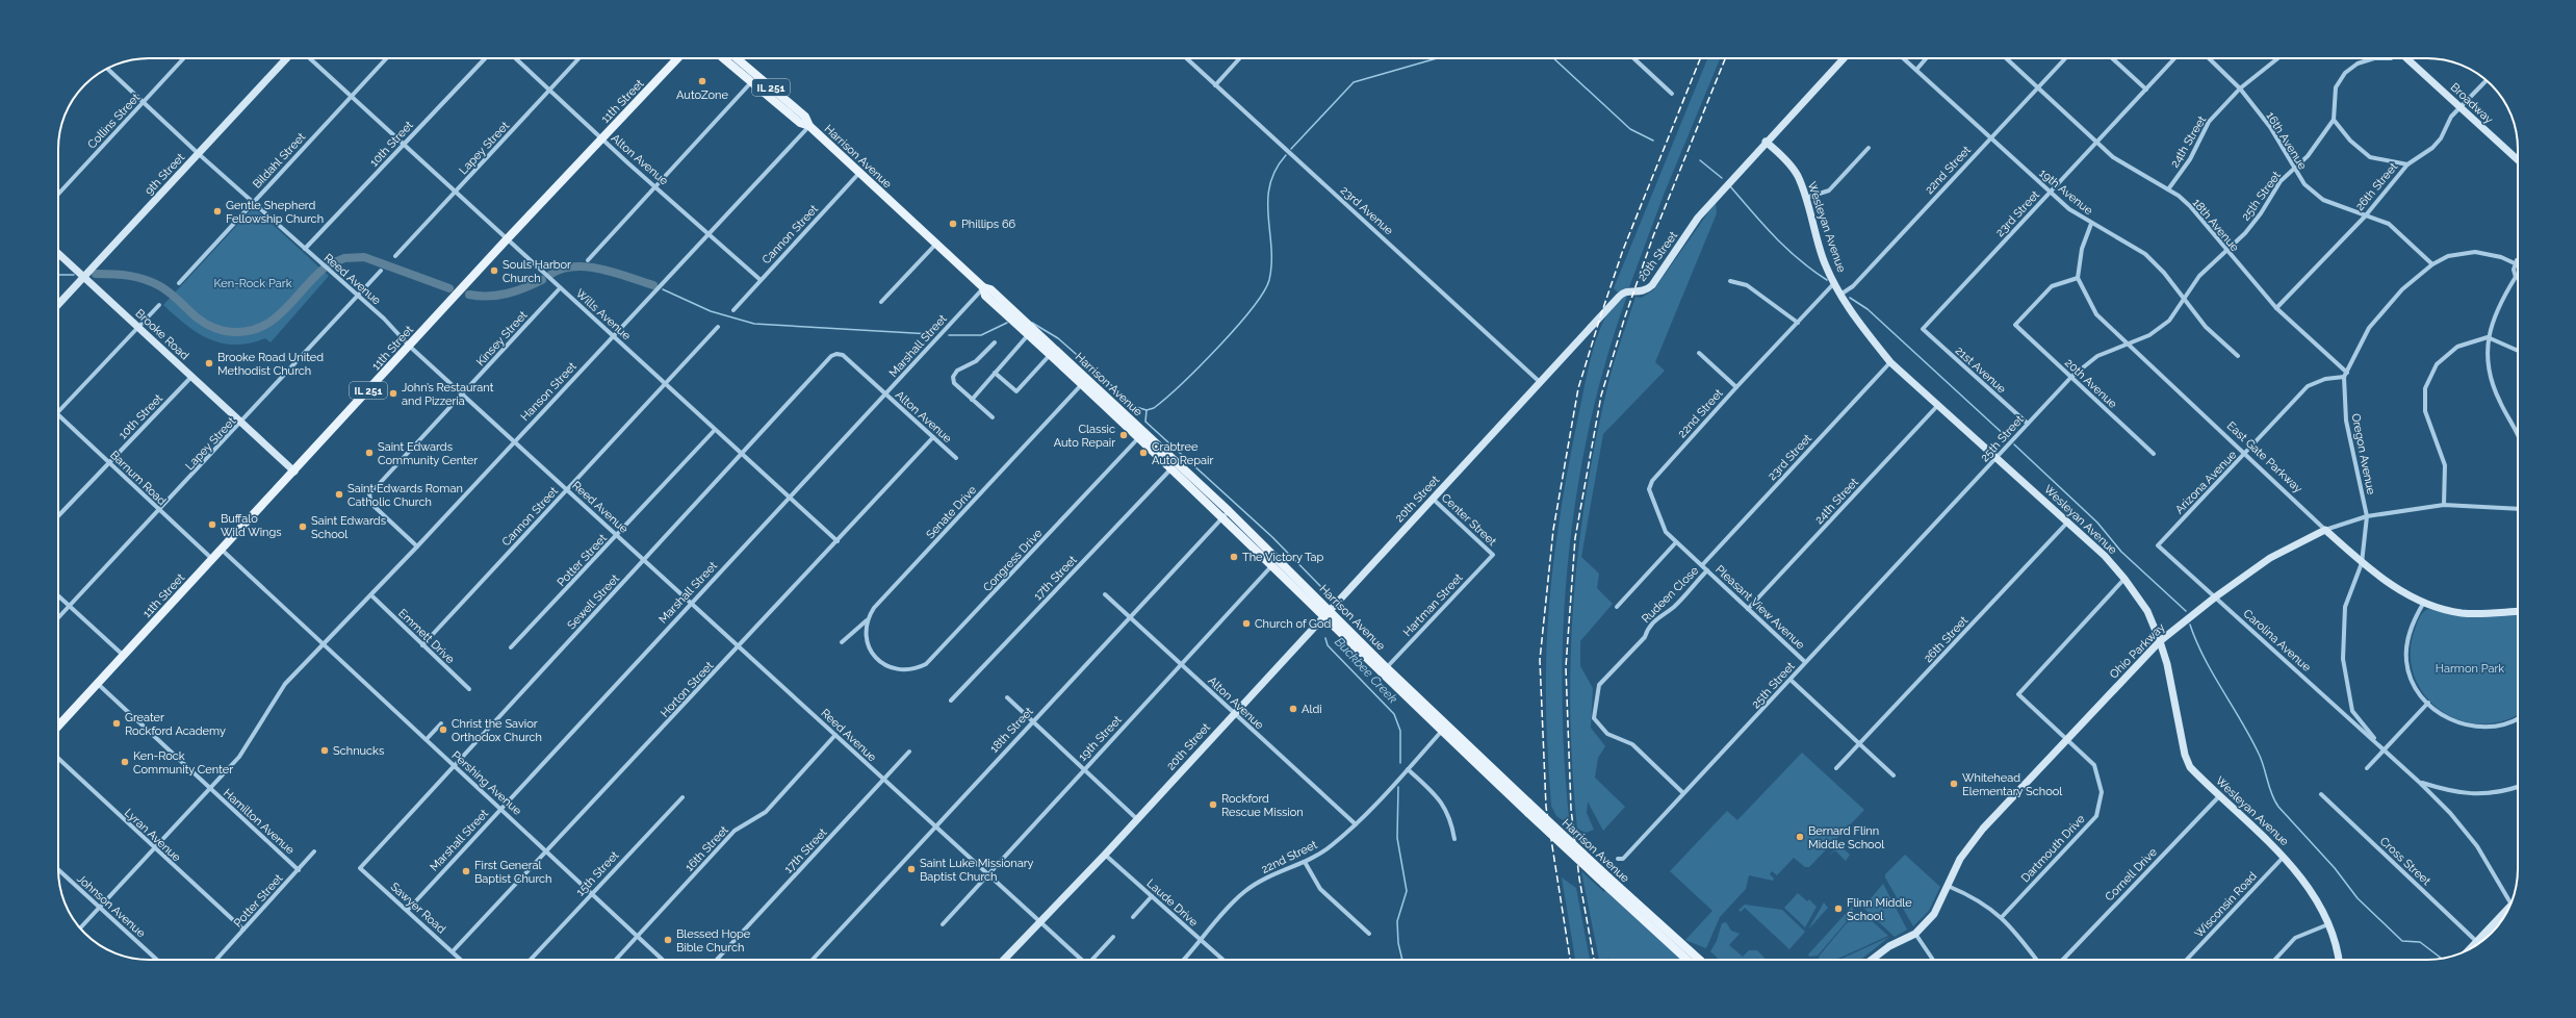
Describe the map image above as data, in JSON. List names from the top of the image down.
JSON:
{
  "streets": {
    "main road": ["IL 251", "11th Street", "Harrison Avenue"],
    "street": [
      "Broadway",
      "Collins Street",
      "16th Avenue",
      "24th Street",
      "10th Street",
      "Lapey Street",
      "Alton Avenue",
      "Bildahl Street",
      "22nd Street",
      "9th Street",
      "26th Street",
      "19th Avenue",
      "25th Street",
      "23rd Avenue",
      "23rd Street",
      "18th Avenue",
      "Wesleyan Avenue",
      "Cannon Street",
      "20th Street",
      "Reed Avenue",
      "Wills Avenue",
      "Brooke Road",
      "Kinsey Street",
      "Marshall Street",
      "21st Avenue",
      "20th Avenue",
      "Hanson Street",
      "Oregon Avenue",
      "East Gate Parkway",
      "Barnum Road",
      "Arizona Avenue",
      "Senate Drive",
      "Center Street",
      "Potter Street",
      "Congress Drive",
      "17th Street",
      "Rudeen Close",
      "Sewell Street",
      "Hartman Street",
      "Pleasant View Avenue",
      "Emmett Drive",
      "Carolina Avenue",
      "Ohio Parkway",
      "Horton Street",
      "18th Street",
      "19th Street",
      "Pershing Avenue",
      "Hamilton Avenue",
      "Lyran Avenue",
      "16th Street",
      "Dartmouth Drive",
      "Cross Street",
      "15th Street",
      "Cornell Drive",
      "Laude Drive",
      "Wisconsin Road",
      "Johnson Avenue",
      "Sawyer Road"
    ]
  },
  "crossings": [
    ["11th Street", "Alton Avenue"],
    ["11th Street", "Reed Avenue"],
    ["11th Street", "Wills Avenue"],
    ["11th Street", "Brooke Road"],
    ["11th Street", "Barnum Road"],
    ["11th Street", "Pershing Avenue"],
    ["11th Street", "Hamilton Avenue"],
    ["Broadway", "26th Street"],
    ["Collins Street", "Reed Avenue"],
    ["16th Avenue", "24th Street"],
    ["16th Avenue", "26th Street"],
    ["16th Avenue", "25th Street"],
    ["16th Avenue", "Oregon Avenue"],
    ["24th Street", "18th Avenue"],
    ["24th Street", "Wesleyan Avenue"],
    ["24th Street", "Pleasant View Avenue"],
    ["10th Street", "Reed Avenue"],
    ["10th Street", "Wills Avenue"],
    ["10th Street", "Brooke Road"],
    ["10th Street", "Barnum Road"],
    ["Lapey Street", "Alton Avenue"],
    ["Lapey Street", "Reed Avenue"],
    ["Lapey Street", "Wills Avenue"],
    ["Lapey Street", "Brooke Road"],
    ["Lapey Street", "Barnum Road"],
    ["Harrison Avenue", "22nd Street"],
    ["Harrison Avenue", "Cannon Street"],
    ["Harrison Avenue", "20th Street"],
    ["Harrison Avenue", "Marshall Street"],
    ["Harrison Avenue", "Hanson Street"],
    ["Harrison Avenue", "Senate Drive"],
    ["Harrison Avenue", "Congress Drive"],
    ["Harrison Avenue", "17th Street"],
    ["Harrison Avenue", "Hartman Street"],
    ["Harrison Avenue", "18th Street"],
    ["Harrison Avenue", "19th Street"],
    ["Alton Avenue", "22nd Street"],
    ["Alton Avenue", "Cannon Street"],
    ["Alton Avenue", "20th Street"],
    ["Alton Avenue", "Marshall Street"],
    ["Alton Avenue", "Hanson Street"],
    ["Alton Avenue", "Sewell Street"],
    ["Alton Avenue", "Horton Street"],
    ["Alton Avenue", "18th Street"],
    ["Alton Avenue", "19th Street"],
    ["Bildahl Street", "Reed Avenue"],
    ["Bildahl Street", "Wills Avenue"],
    ["22nd Street", "19th Avenue"],
    ["22nd Street", "23rd Street"],
    ["22nd Street", "18th Avenue"],
    ["22nd Street", "Wesleyan Avenue"],
    ["22nd Street", "Pleasant View Avenue"],
    ["22nd Street", "Laude Drive"],
    ["9th Street", "Reed Avenue"],
    ["9th Street", "Brooke Road"],
    ["26th Street", "18th Avenue"],
    ["26th Street", "Wesleyan Avenue"],
    ["19th Avenue", "25th Street"],
    ["19th Avenue", "23rd Street"],
    ["25th Street", "18th Avenue"],
    ["25th Street", "Wesleyan Avenue"],
    ["25th Street", "21st Avenue"],
    ["25th Street", "20th Avenue"],
    ["25th Street", "East Gate Parkway"],
    ["25th Street", "Rudeen Close"],
    ["25th Street", "Pleasant View Avenue"],
    ["23rd Avenue", "20th Street"],
    ["23rd Street", "18th Avenue"],
    ["23rd Street", "Wesleyan Avenue"],
    ["23rd Street", "21st Avenue"],
    ["23rd Street", "Pleasant View Avenue"],
    ["18th Avenue", "Oregon Avenue"],
    ["18th Avenue", "Arizona Avenue"],
    ["Wesleyan Avenue", "20th Street"],
    ["Wesleyan Avenue", "Ohio Parkway"],
    ["Wesleyan Avenue", "Dartmouth Drive"],
    ["Wesleyan Avenue", "Cornell Drive"],
    ["Wesleyan Avenue", "Wisconsin Road"],
    ["Cannon Street", "Reed Avenue"],
    ["Cannon Street", "Wills Avenue"],
    ["Cannon Street", "Emmett Drive"],
    ["20th Street", "Reed Avenue"],
    ["20th Street", "Center Street"],
    ["20th Street", "Laude Drive"],
    ["Reed Avenue", "Kinsey Street"],
    ["Reed Avenue", "Marshall Street"],
    ["Reed Avenue", "Hanson Street"],
    ["Reed Avenue", "Potter Street"],
    ["Reed Avenue", "17th Street"],
    ["Reed Avenue", "Sewell Street"],
    ["Reed Avenue", "Horton Street"],
    ["Reed Avenue", "18th Street"],
    ["Reed Avenue", "19th Street"],
    ["Reed Avenue", "16th Street"],
    ["Wills Avenue", "Kinsey Street"],
    ["Wills Avenue", "Marshall Street"],
    ["Wills Avenue", "Hanson Street"],
    ["Wills Avenue", "Potter Street"],
    ["Wills Avenue", "Sewell Street"],
    ["Wills Avenue", "Horton Street"],
    ["Kinsey Street", "Hanson Street"],
    ["Marshall Street", "Pershing Avenue"],
    ["Marshall Street", "Sawyer Road"],
    ["20th Avenue", "East Gate Parkway"],
    ["Hanson Street", "Emmett Drive"],
    ["Hanson Street", "Pershing Avenue"],
    ["Hanson Street", "Hamilton Avenue"],
    ["Hanson Street", "Lyran Avenue"],
    ["Hanson Street", "Johnson Avenue"],
    ["Oregon Avenue", "East Gate Parkway"],
    ["Oregon Avenue", "Arizona Avenue"],
    ["Oregon Avenue", "Carolina Avenue"],
    ["Oregon Avenue", "Ohio Parkway"],
    ["East Gate Parkway", "Arizona Avenue"],
    ["East Gate Parkway", "Ohio Parkway"],
    ["Arizona Avenue", "Carolina Avenue"],
    ["Senate Drive", "Congress Drive"],
    ["Center Street", "Hartman Street"],
    ["Potter Street", "Hamilton Avenue"],
    ["Potter Street", "Lyran Avenue"],
    ["Rudeen Close", "Pleasant View Avenue"],
    ["Sewell Street", "Pershing Avenue"],
    ["Sewell Street", "Sawyer Road"],
    ["Carolina Avenue", "Ohio Parkway"],
    ["Ohio Parkway", "Dartmouth Drive"],
    ["Horton Street", "Pershing Avenue"],
    ["Horton Street", "Sawyer Road"],
    ["Pershing Avenue", "16th Street"],
    ["Pershing Avenue", "15th Street"]
  ],
  "water": ["Buckbee Creek"],
  "parks": ["Ken-Rock Park", "Harmon Park"],
  "places": [
    "AutoZone",
    "Gentle Shepherd Fellowship Church",
    "Phillips 66",
    "Souls Harbor Church",
    "Brooke Road United Methodist Church",
    "John’s Restaurant and Pizzeria",
    "Classic Auto Repair",
    "Saint Edwards Community Center",
    "Crabtree Auto Repair",
    "Saint Edwards Roman Catholic Church",
    "Buffalo Wild Wings",
    "Saint Edwards School",
    "The Victory Tap",
    "Church of God",
    "Aldi",
    "Greater Rockford Academy",
    "Christ the Savior Orthodox Church",
    "Schnucks",
    "Ken-Rock Community Center",
    "Whitehead Elementary School",
    "Rockford Rescue Mission",
    "Bernard Flinn Middle School",
    "Saint Luke Missionary Baptist Church",
    "First General Baptist Church",
    "Flinn Middle School",
    "Blessed Hope Bible Church"
  ]
}
